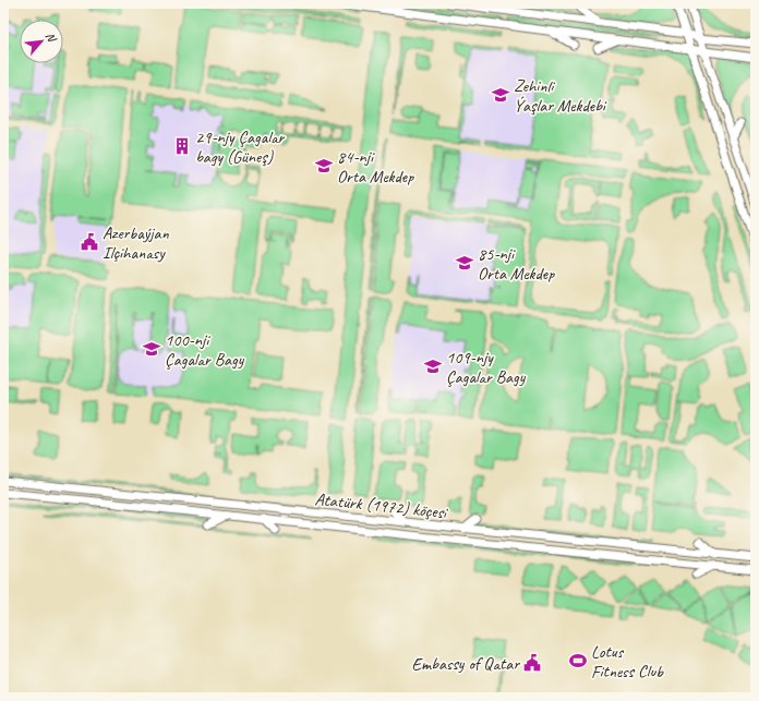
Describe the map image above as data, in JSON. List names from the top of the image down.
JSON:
{
  "streets": {
    "main road": ["Atatürk (1972) köçesi"]
  },
  "places": {
    "school or university": [
      "Zehinli Ýaşlar Mekdebi",
      "84-nji Orta Mekdep",
      "85-nji Orta Mekdep",
      "100-nji Çagalar Bagy",
      "109-njy Çagalar Bagy"
    ],
    "building": ["29-njy Çagalar bagy (Güneş)"],
    "public building": ["Azerbaýjan Ilçihanasy", "Embassy of Qatar"],
    "sports": ["Lotus Fitness Club"]
  },
  "north": "top right"
}
